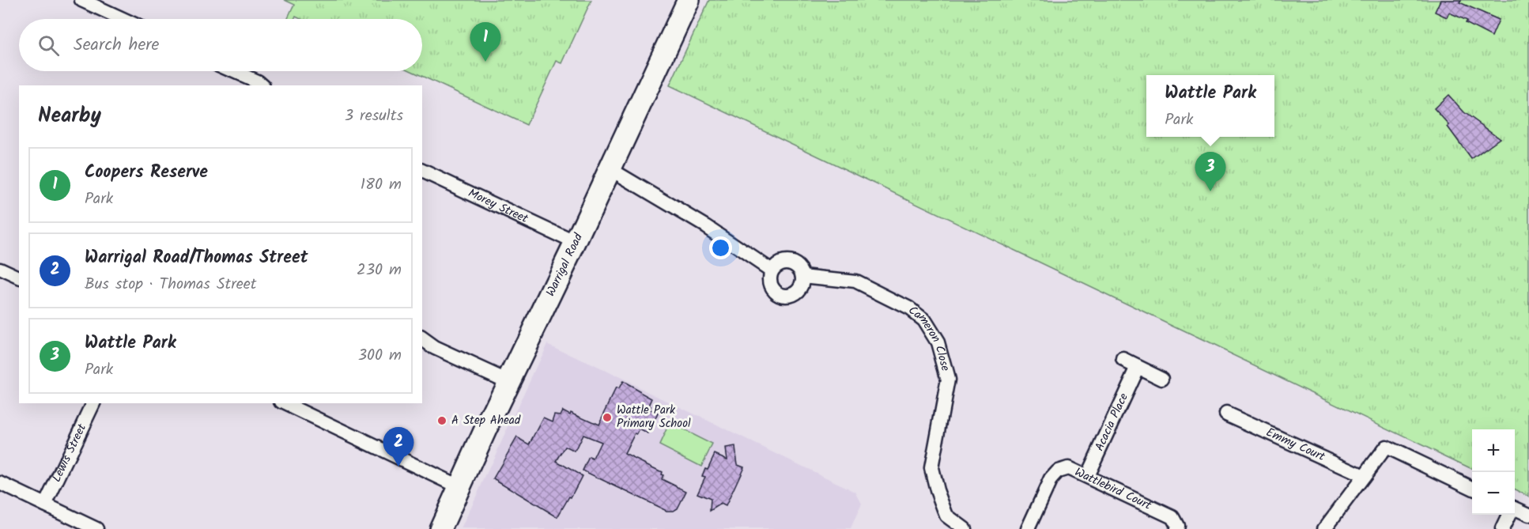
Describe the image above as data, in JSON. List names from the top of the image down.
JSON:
{
  "streets": {
    "main road": ["Warrigal Road"],
    "street": [
      "Morey Street",
      "Cameron Close",
      "Acacia Place",
      "Emmy Court",
      "Lewis Street",
      "Wattlebird Court"
    ]
  },
  "crossings": [
    ["Morey Street", "Warrigal Road"],
    ["Acacia Place", "Wattlebird Court"]
  ],
  "places": ["Wattle Park Primary School", "A Step Ahead"],
  "page": {
    "search": "Search here",
    "pins": ["1", "3", "2"],
    "popup": ["Wattle Park", "Park"],
    "heading": ["Nearby", "3 results"],
    "list": [
      {
        "mark": "1",
        "name": "Coopers Reserve",
        "note": "Park",
        "value": "180 m"
      },
      {
        "mark": "2",
        "name": "Warrigal Road/Thomas Street",
        "note": "Bus stop · Thomas Street",
        "value": "230 m"
      },
      {
        "mark": "3",
        "name": "Wattle Park",
        "note": "Park",
        "value": "300 m"
      }
    ],
    "map_buttons": ["+", "−"]
  }
}
